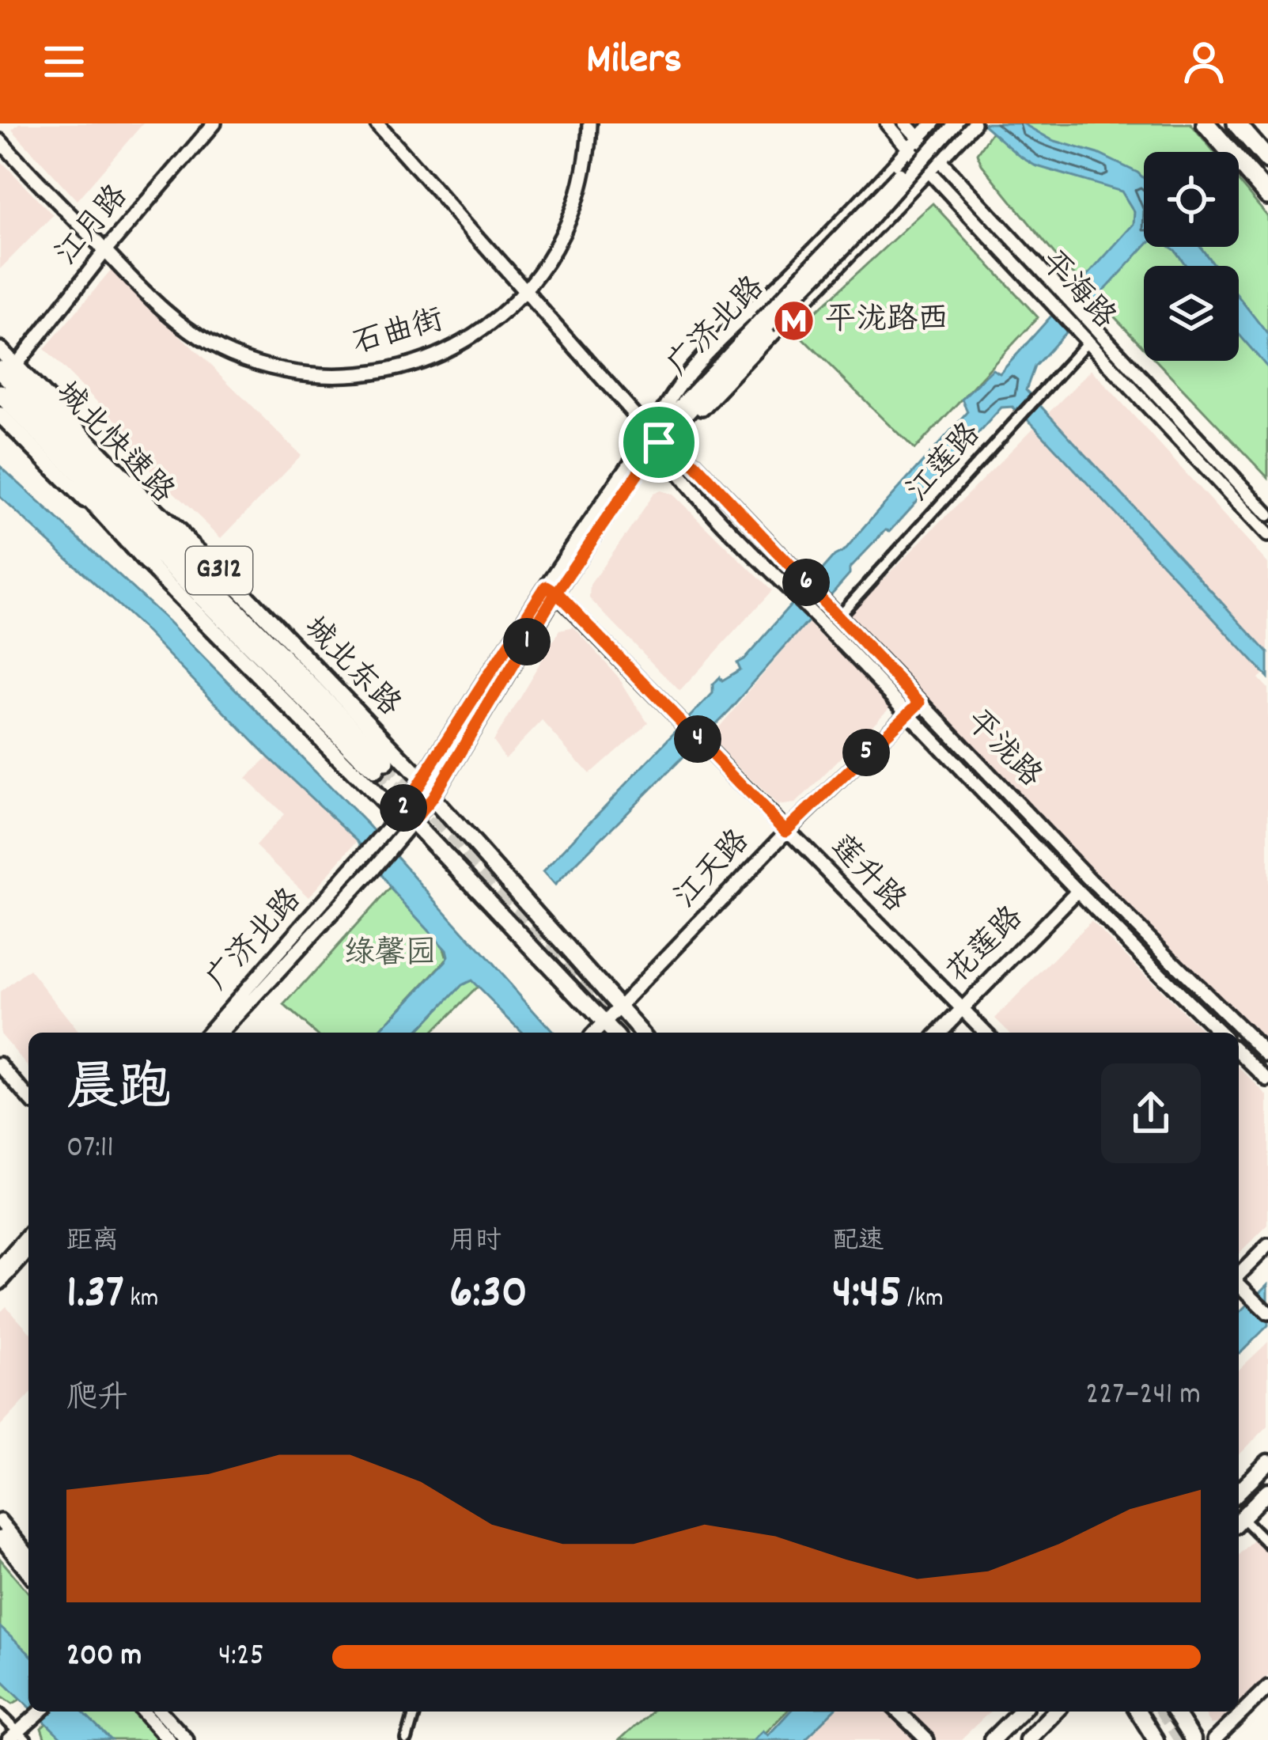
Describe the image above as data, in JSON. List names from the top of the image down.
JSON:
{
  "streets": {
    "highway": ["城北快速路"],
    "main road": ["G312", "城北东路"],
    "street": [
      "江月路",
      "平海路",
      "广济北路",
      "石曲街",
      "江莲路",
      "平泷路",
      "江天路",
      "莲升路",
      "花莲路"
    ]
  },
  "crossings": [
    ["江月路", "石曲街"],
    ["江月路", "城北快速路"],
    ["江月路", "城北东路"],
    ["平海路", "江莲路"],
    ["广济北路", "G312"],
    ["广济北路", "城北东路"],
    ["广济北路", "平泷路"],
    ["广济北路", "莲升路"],
    ["石曲街", "平泷路"],
    ["城北快速路", "城北东路"],
    ["江莲路", "平泷路"],
    ["G312", "江天路"],
    ["城北东路", "江天路"],
    ["平泷路", "江天路"],
    ["平泷路", "花莲路"],
    ["江天路", "莲升路"],
    ["莲升路", "花莲路"]
  ],
  "parks": ["绿馨园"],
  "places": {
    "metro station": ["平泷路西"]
  },
  "page": {
    "header": "Milers",
    "pins": [
      "6",
      "1",
      "4",
      "5",
      "2"
    ],
    "heading": ["晨跑", "07:11"],
    "stats": [
      ["距离", "1.37 km"],
      ["用时", "6:30"],
      ["配速", "4:45 /km"]
    ],
    "chart": ["爬升", "227–241 m"],
    "list": [
      {
        "name": "200 m",
        "note": "4:25"
      }
    ]
  }
}
